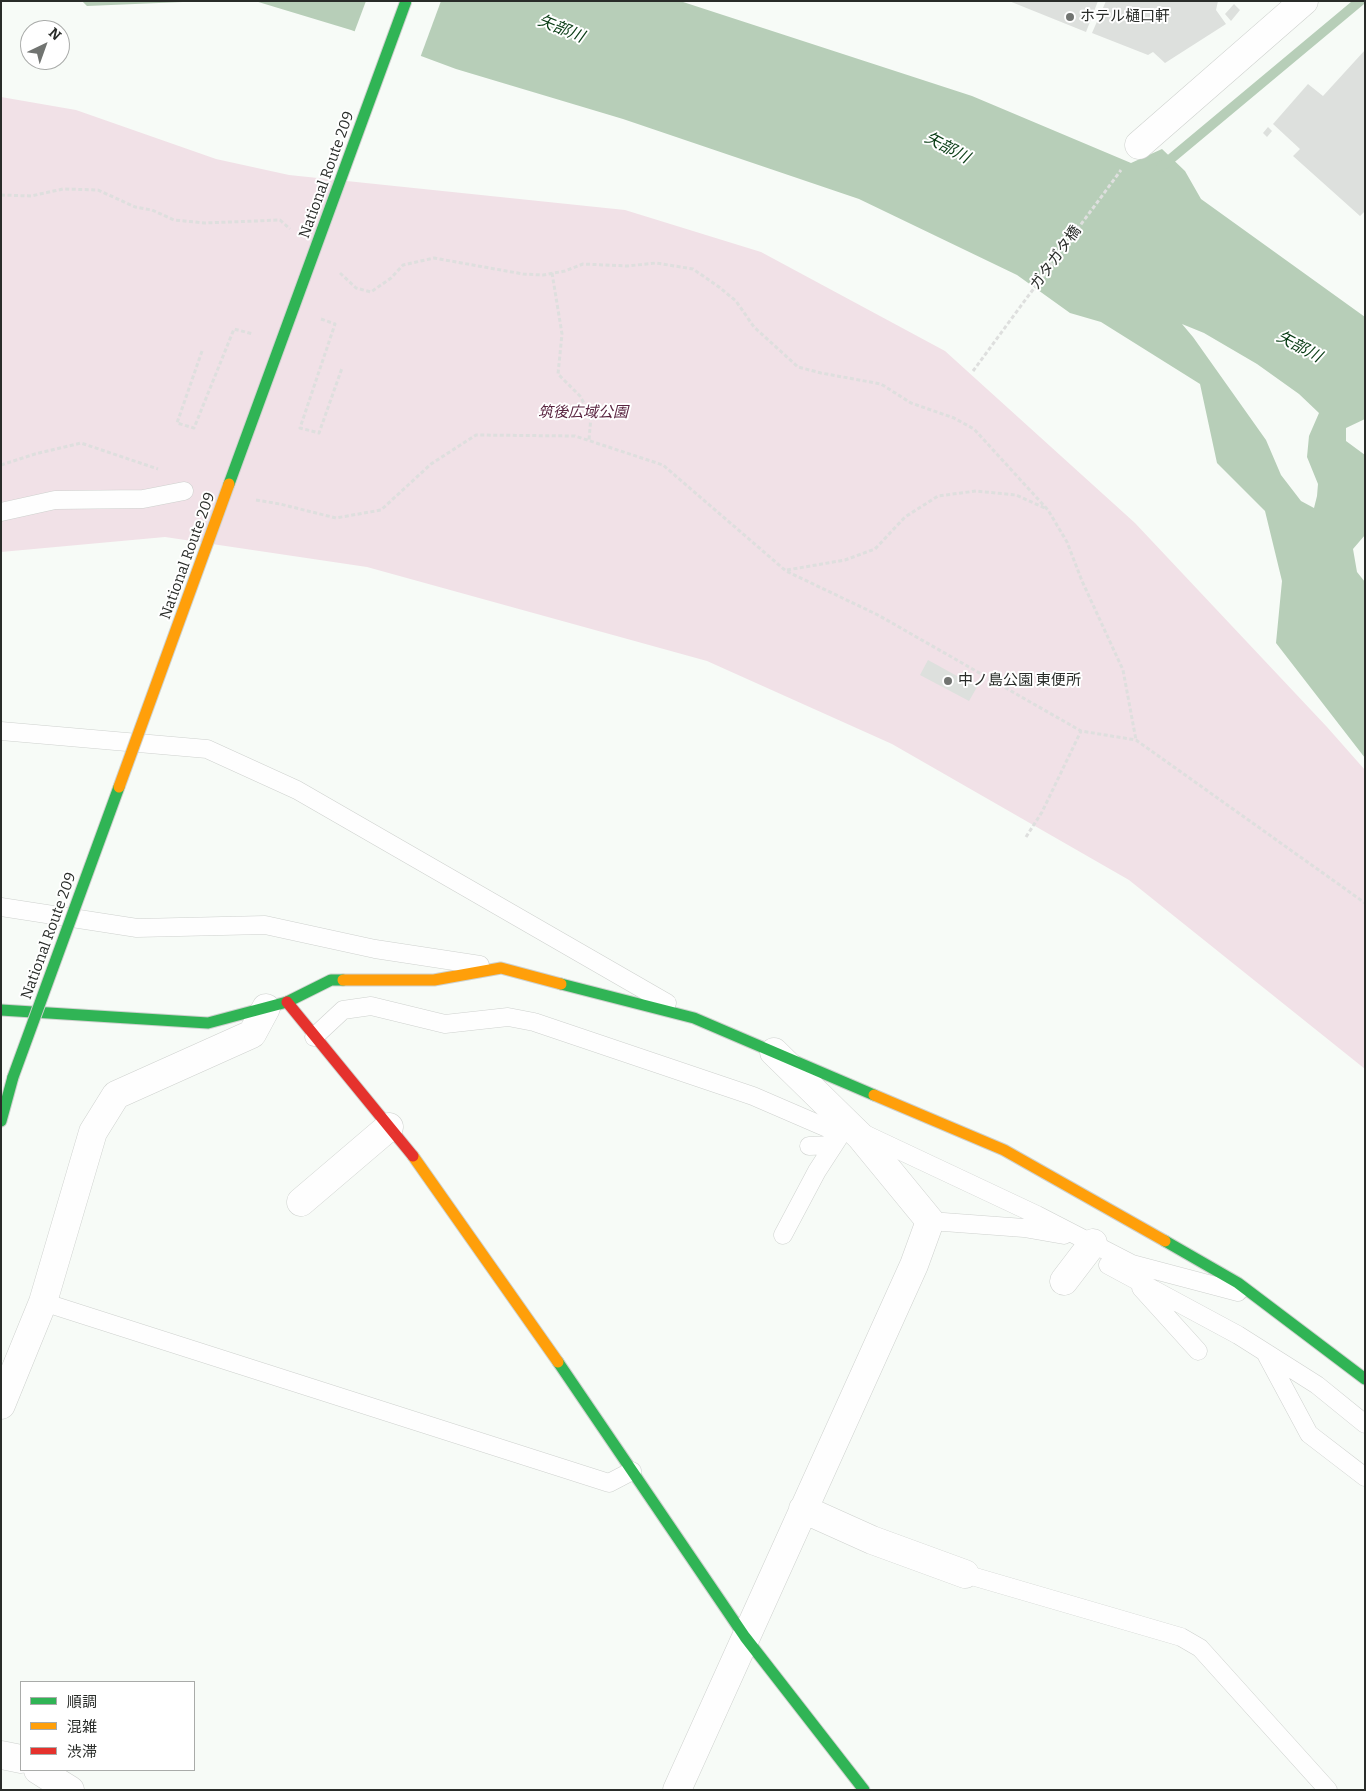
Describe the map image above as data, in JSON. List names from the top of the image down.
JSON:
{
  "streets": {
    "main road": ["National Route 209"],
    "path": ["ガタガタ橋"]
  },
  "water": ["矢部川"],
  "parks": ["筑後広域公園"],
  "places": ["ホテル樋口軒", "中ノ島公園 東便所"],
  "legend": ["順調", "混雑", "渋滞"],
  "north": "top right"
}
